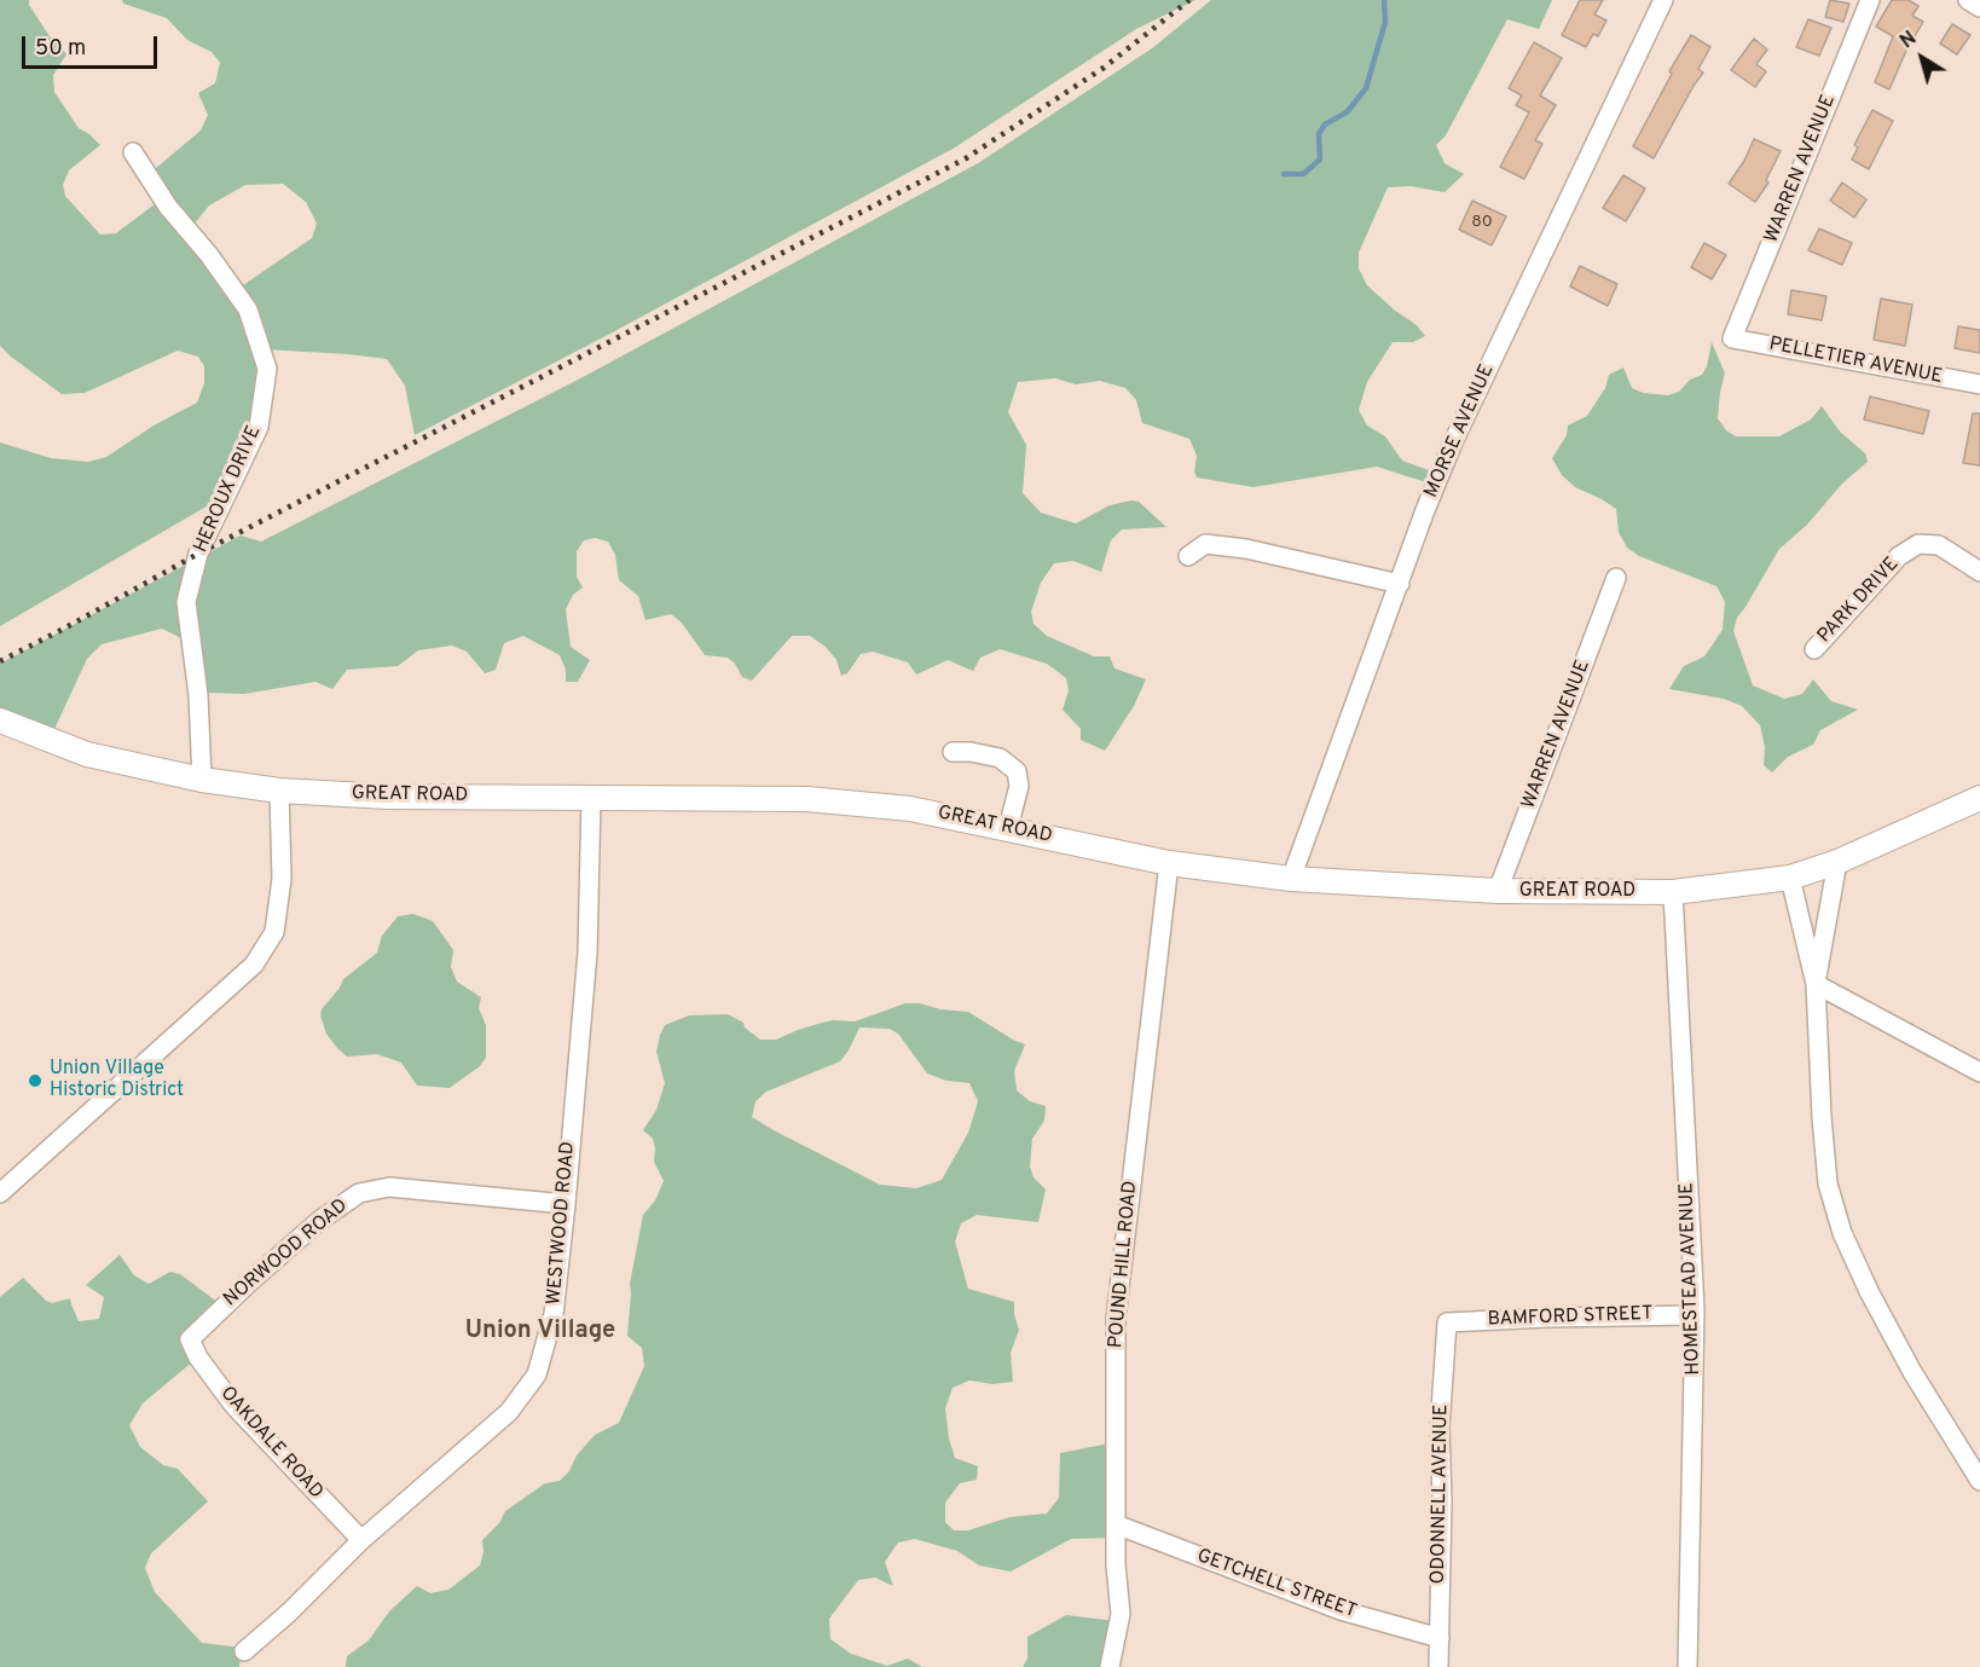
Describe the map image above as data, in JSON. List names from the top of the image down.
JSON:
{
  "streets": {
    "main road": ["GREAT ROAD"],
    "street": [
      "WARREN AVENUE",
      "PELLETIER AVENUE",
      "MORSE AVENUE",
      "HEROUX DRIVE",
      "PARK DRIVE",
      "WESTWOOD ROAD",
      "NORWOOD ROAD",
      "POUND HILL ROAD",
      "HOMESTEAD AVENUE",
      "BAMFORD STREET",
      "OAKDALE ROAD",
      "ODONNELL AVENUE",
      "GETCHELL STREET"
    ]
  },
  "crossings": [
    ["WARREN AVENUE", "PELLETIER AVENUE"],
    ["WARREN AVENUE", "GREAT ROAD"],
    ["MORSE AVENUE", "GREAT ROAD"],
    ["HEROUX DRIVE", "GREAT ROAD"],
    ["GREAT ROAD", "WESTWOOD ROAD"],
    ["GREAT ROAD", "POUND HILL ROAD"],
    ["GREAT ROAD", "HOMESTEAD AVENUE"],
    ["WESTWOOD ROAD", "NORWOOD ROAD"],
    ["WESTWOOD ROAD", "OAKDALE ROAD"],
    ["NORWOOD ROAD", "OAKDALE ROAD"],
    ["POUND HILL ROAD", "GETCHELL STREET"],
    ["HOMESTEAD AVENUE", "BAMFORD STREET"],
    ["BAMFORD STREET", "ODONNELL AVENUE"],
    ["ODONNELL AVENUE", "GETCHELL STREET"]
  ],
  "districts": ["Union Village"],
  "places": ["Union Village Historic District"],
  "house_numbers": ["80"],
  "scale_bar": "50 m",
  "north": "top left"
}
